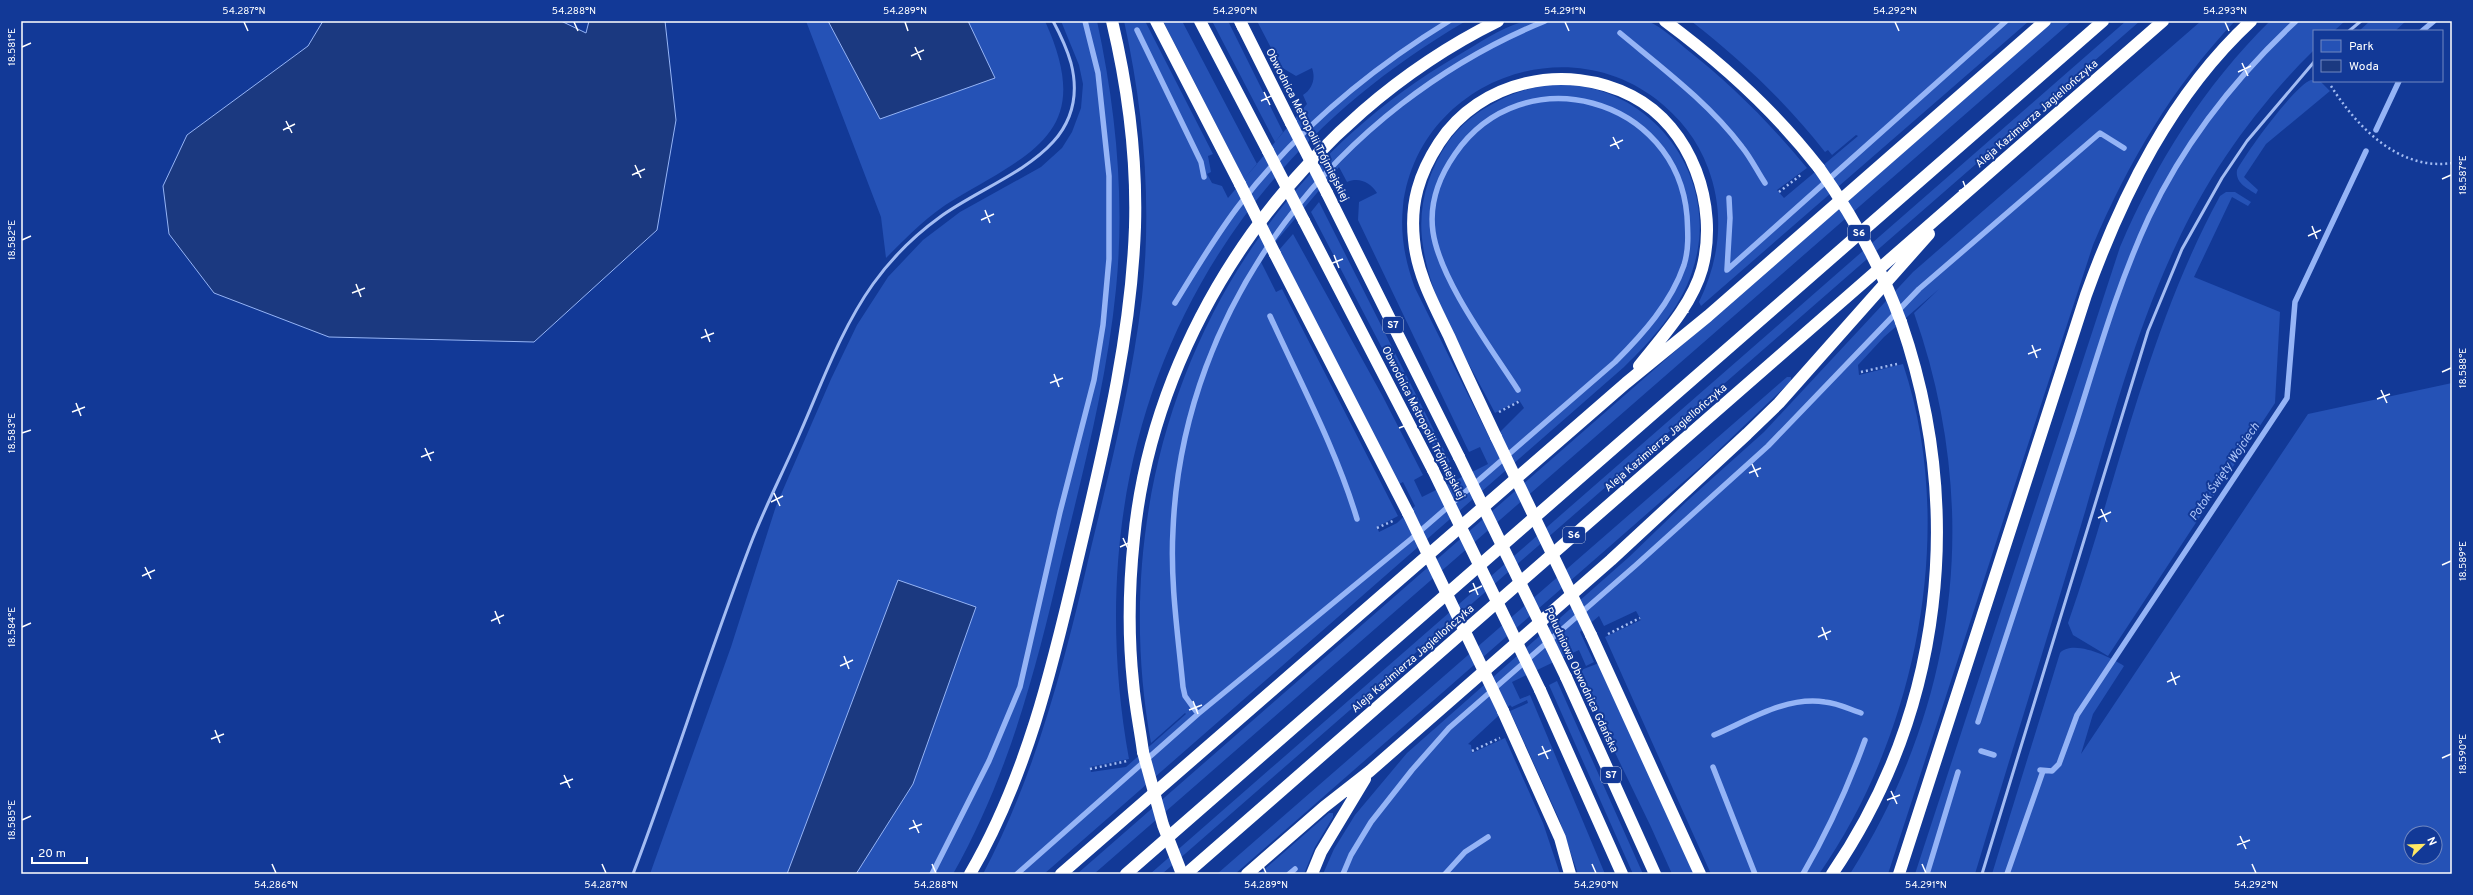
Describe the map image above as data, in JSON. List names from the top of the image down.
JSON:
{
  "streets": {
    "highway": [
      "Aleja Kazimierza Jagiellończyka",
      "Obwodnica Metropolii Trójmiejskiej",
      "S6",
      "S7",
      "Południowa Obwodnica Gdańska"
    ]
  },
  "crossings": [
    ["Obwodnica Metropolii Trójmiejskiej", "Południowa Obwodnica Gdańska"]
  ],
  "water": ["Potok Święty Wojciech"],
  "legend": ["Park", "Woda"],
  "scale_bar": "20 m",
  "north": "top right",
  "coordinates": [
    "54.287°N",
    "54.288°N",
    "54.289°N",
    "54.290°N",
    "54.291°N",
    "54.292°N",
    "54.293°N",
    "18.581°E",
    "18.587°E",
    "18.582°E",
    "18.588°E",
    "18.583°E",
    "18.589°E",
    "18.584°E",
    "18.590°E",
    "18.585°E",
    "54.286°N"
  ]
}
